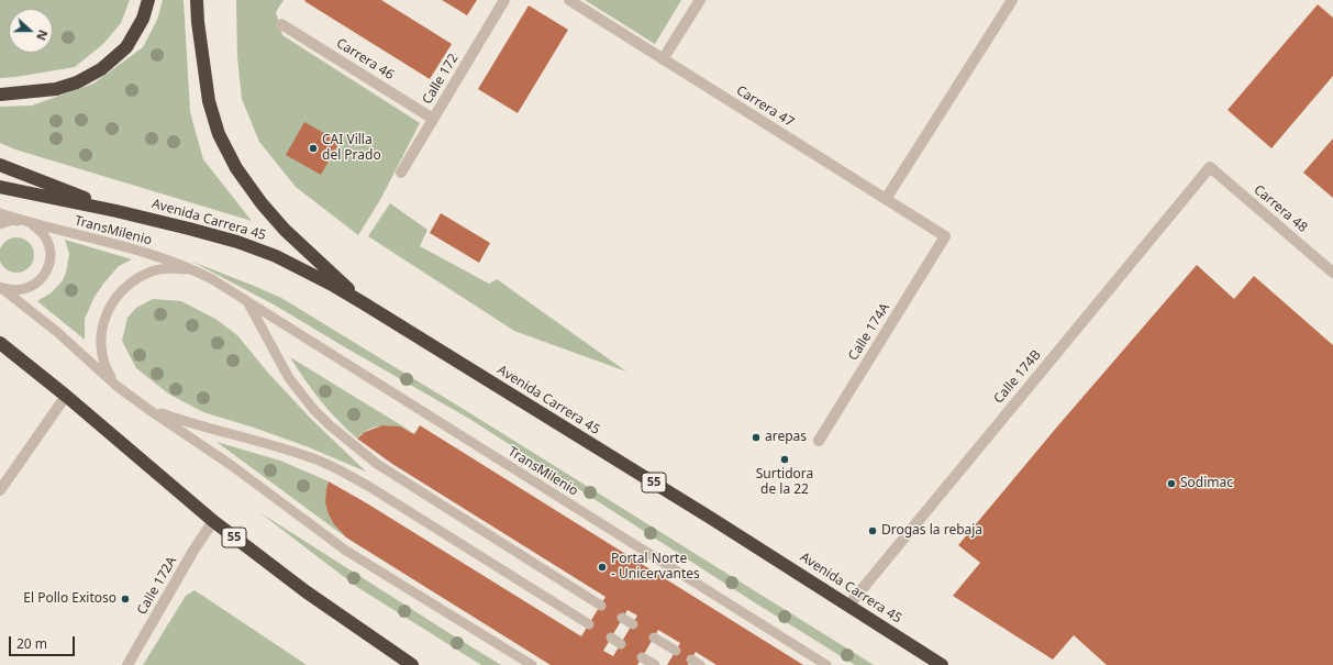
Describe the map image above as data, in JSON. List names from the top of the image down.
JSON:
{
  "streets": {
    "highway": ["Avenida Carrera 45", "55"],
    "street": [
      "Carrera 46",
      "Calle 172",
      "Carrera 47",
      "Carrera 48",
      "Calle 174A",
      "Calle 174B",
      "Calle 172A"
    ],
    "lane": ["TransMilenio"]
  },
  "crossings": [
    ["Carrera 46", "Calle 172"],
    ["Carrera 47", "Calle 174A"],
    ["Carrera 48", "Calle 174B"],
    ["Avenida Carrera 45", "Calle 174B"],
    ["55", "Calle 172A"]
  ],
  "places": [
    "CAI Villa del Prado",
    "arepas",
    "Surtidora de la 22",
    "Sodimac",
    "Drogas la rebaja",
    "Portal Norte - Unicervantes",
    "El Pollo Exitoso"
  ],
  "scale_bar": "20 m",
  "north": "right"
}
